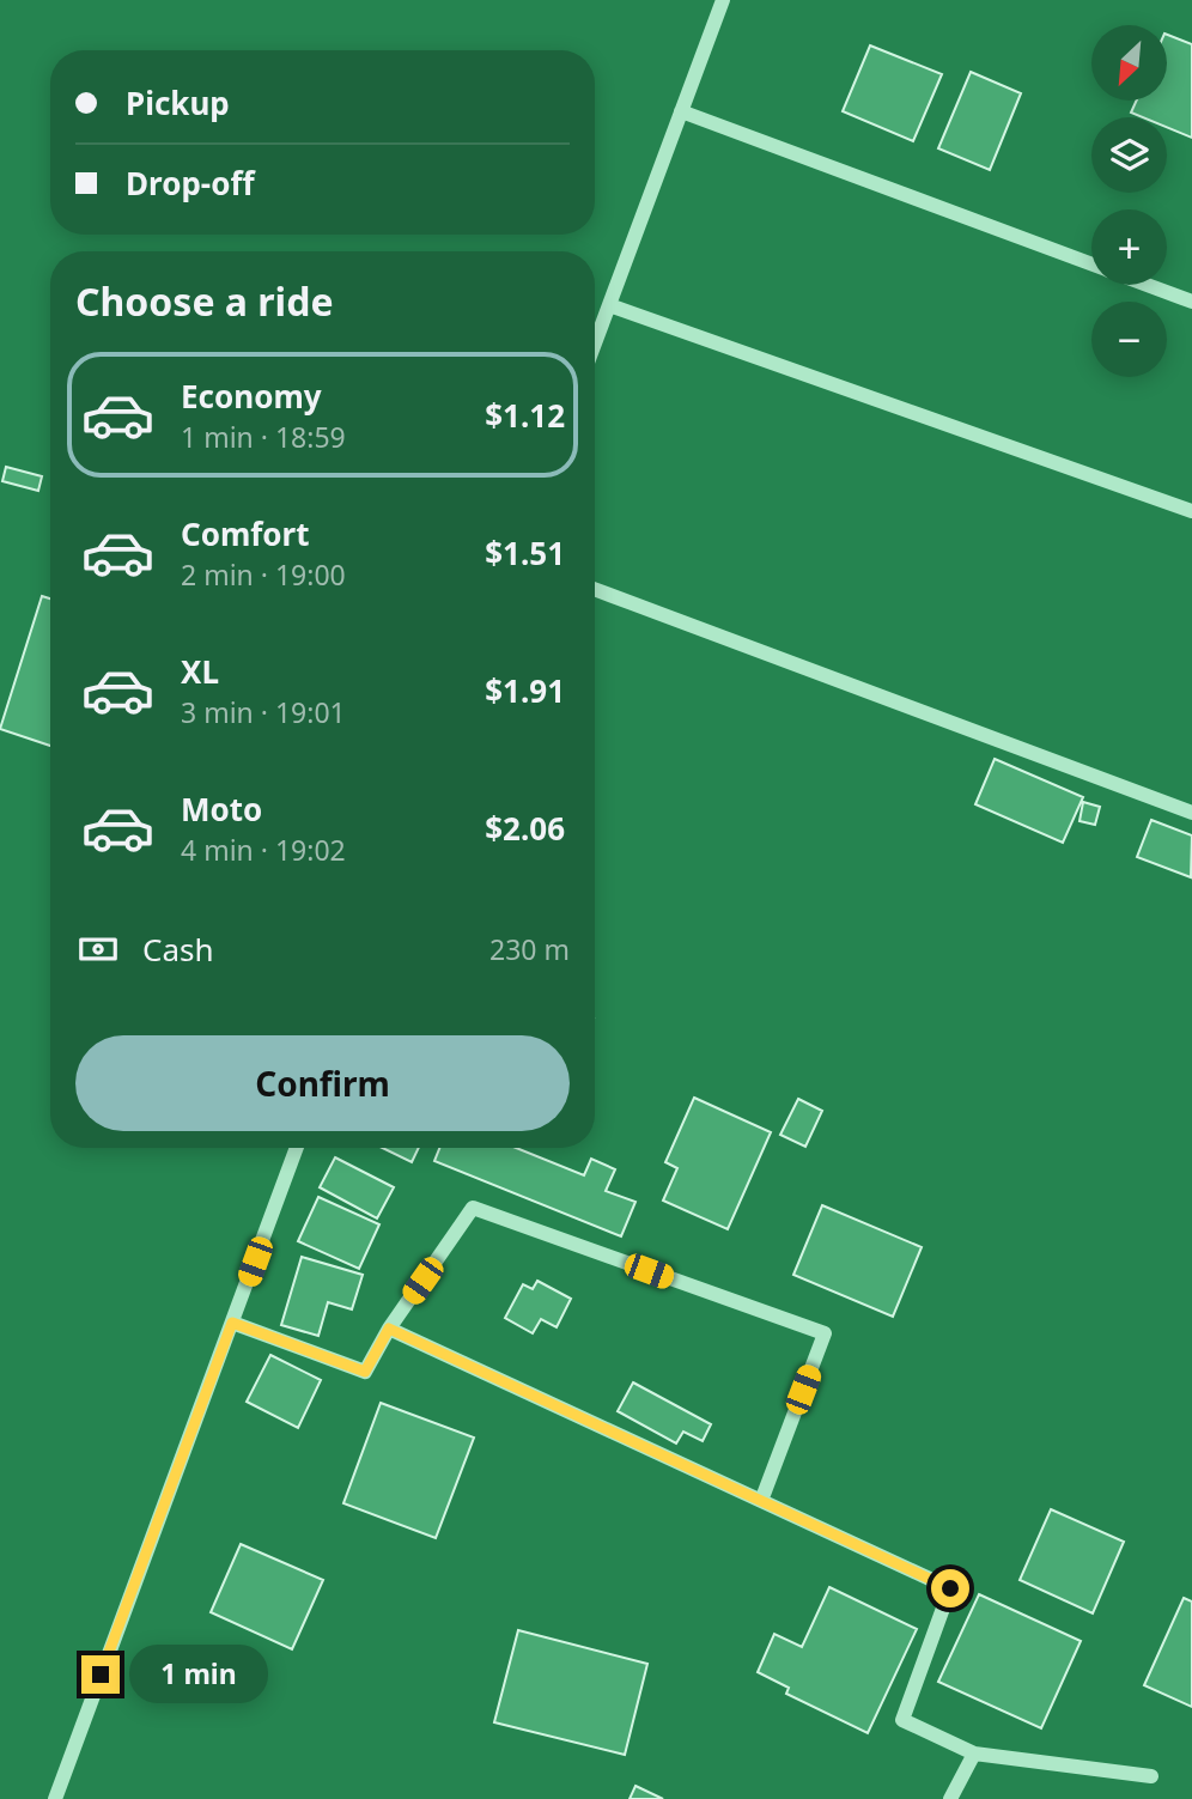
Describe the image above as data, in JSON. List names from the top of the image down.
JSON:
{
  "north": "bottom left",
  "page": {
    "map_buttons": ["+", "−"],
    "banner": ["Pickup", "Drop-off"],
    "heading": "Choose a ride",
    "list": [
      {
        "name": "Economy",
        "note": "1 min · 18:59",
        "value": "$1.12"
      },
      {
        "name": "Comfort",
        "note": "2 min · 19:00",
        "value": "$1.51"
      },
      {
        "name": "XL",
        "note": "3 min · 19:01",
        "value": "$1.91"
      },
      {
        "name": "Moto",
        "note": "4 min · 19:02",
        "value": "$2.06"
      }
    ],
    "pay": ["Cash", "230 m"],
    "buttons": "Confirm",
    "bubble": "1 min"
  }
}
